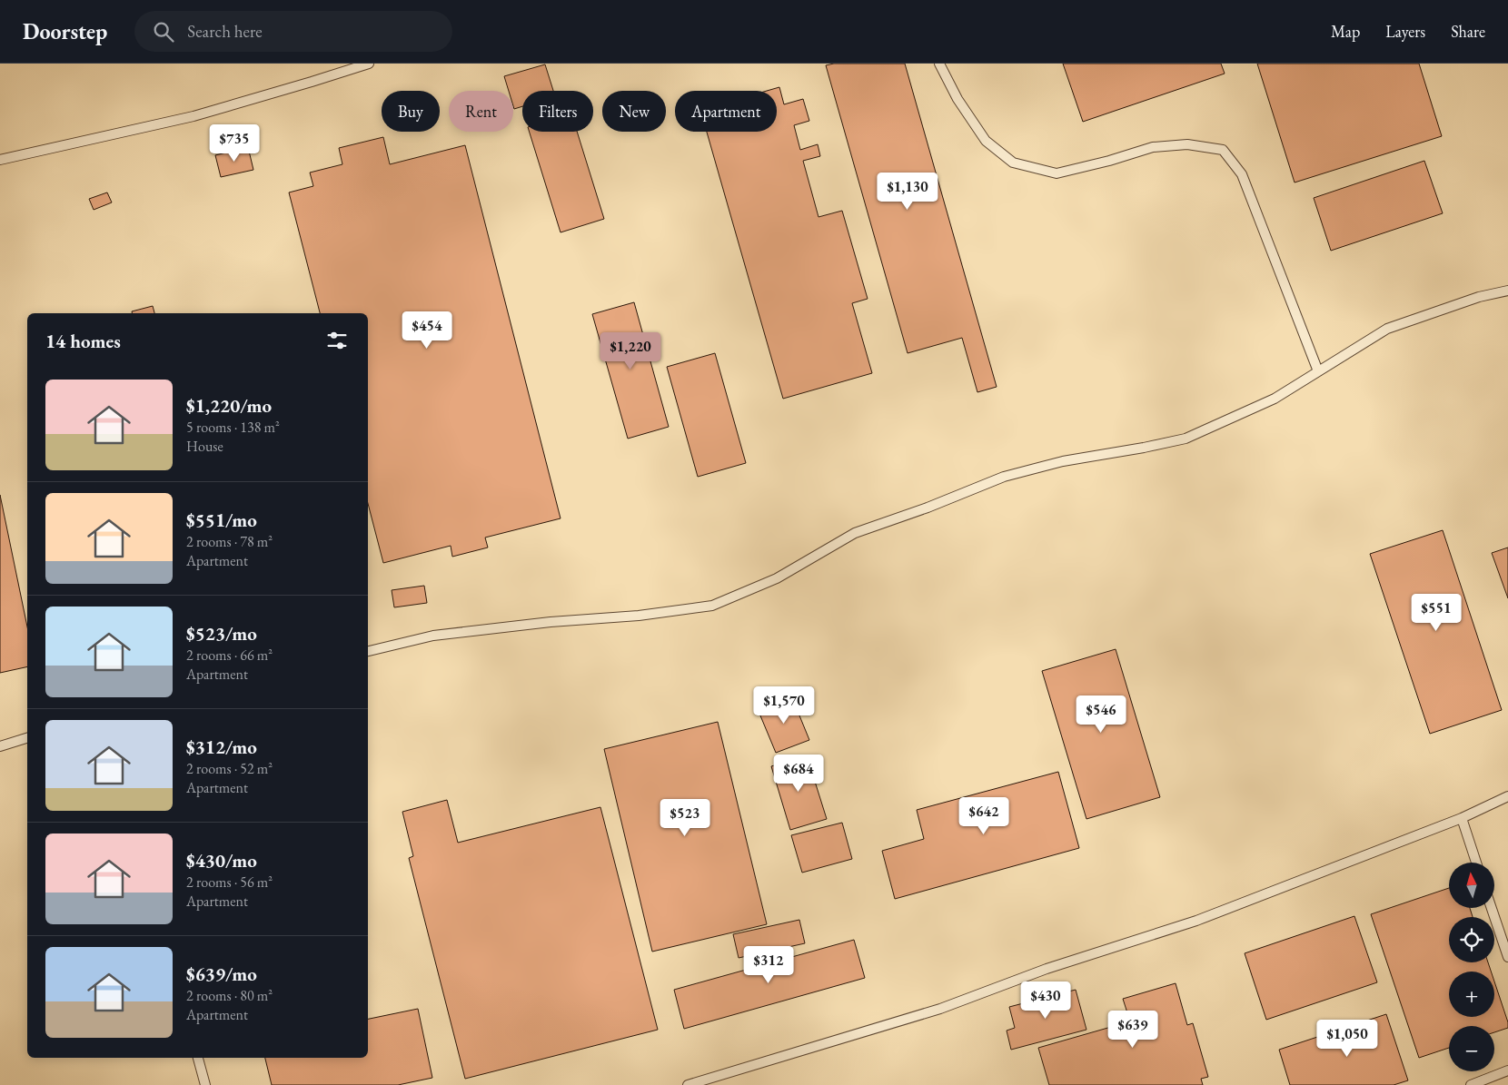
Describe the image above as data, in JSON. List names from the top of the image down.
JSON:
{
  "north": "top",
  "page": {
    "header": "Doorstep",
    "search": "Search here",
    "nav": ["Map", "Layers", "Share"],
    "chip": [
      "Buy",
      "Rent",
      "Filters",
      "New",
      "Apartment"
    ],
    "price": [
      "$735",
      "$1,130",
      "$454",
      "$1,220",
      "$551",
      "$1,570",
      "$546",
      "$684",
      "$642",
      "$523",
      "$312",
      "$430",
      "$639",
      "$1,050"
    ],
    "heading": "14 homes",
    "list": [
      {
        "name": "$1,220/mo",
        "note": "5 rooms · 138 m² · House"
      },
      {
        "name": "$551/mo",
        "note": "2 rooms · 78 m² · Apartment"
      },
      {
        "name": "$523/mo",
        "note": "2 rooms · 66 m² · Apartment"
      },
      {
        "name": "$312/mo",
        "note": "2 rooms · 52 m² · Apartment"
      },
      {
        "name": "$430/mo",
        "note": "2 rooms · 56 m² · Apartment"
      },
      {
        "name": "$639/mo",
        "note": "2 rooms · 80 m² · Apartment"
      }
    ],
    "map_buttons": ["+", "−"]
  }
}
